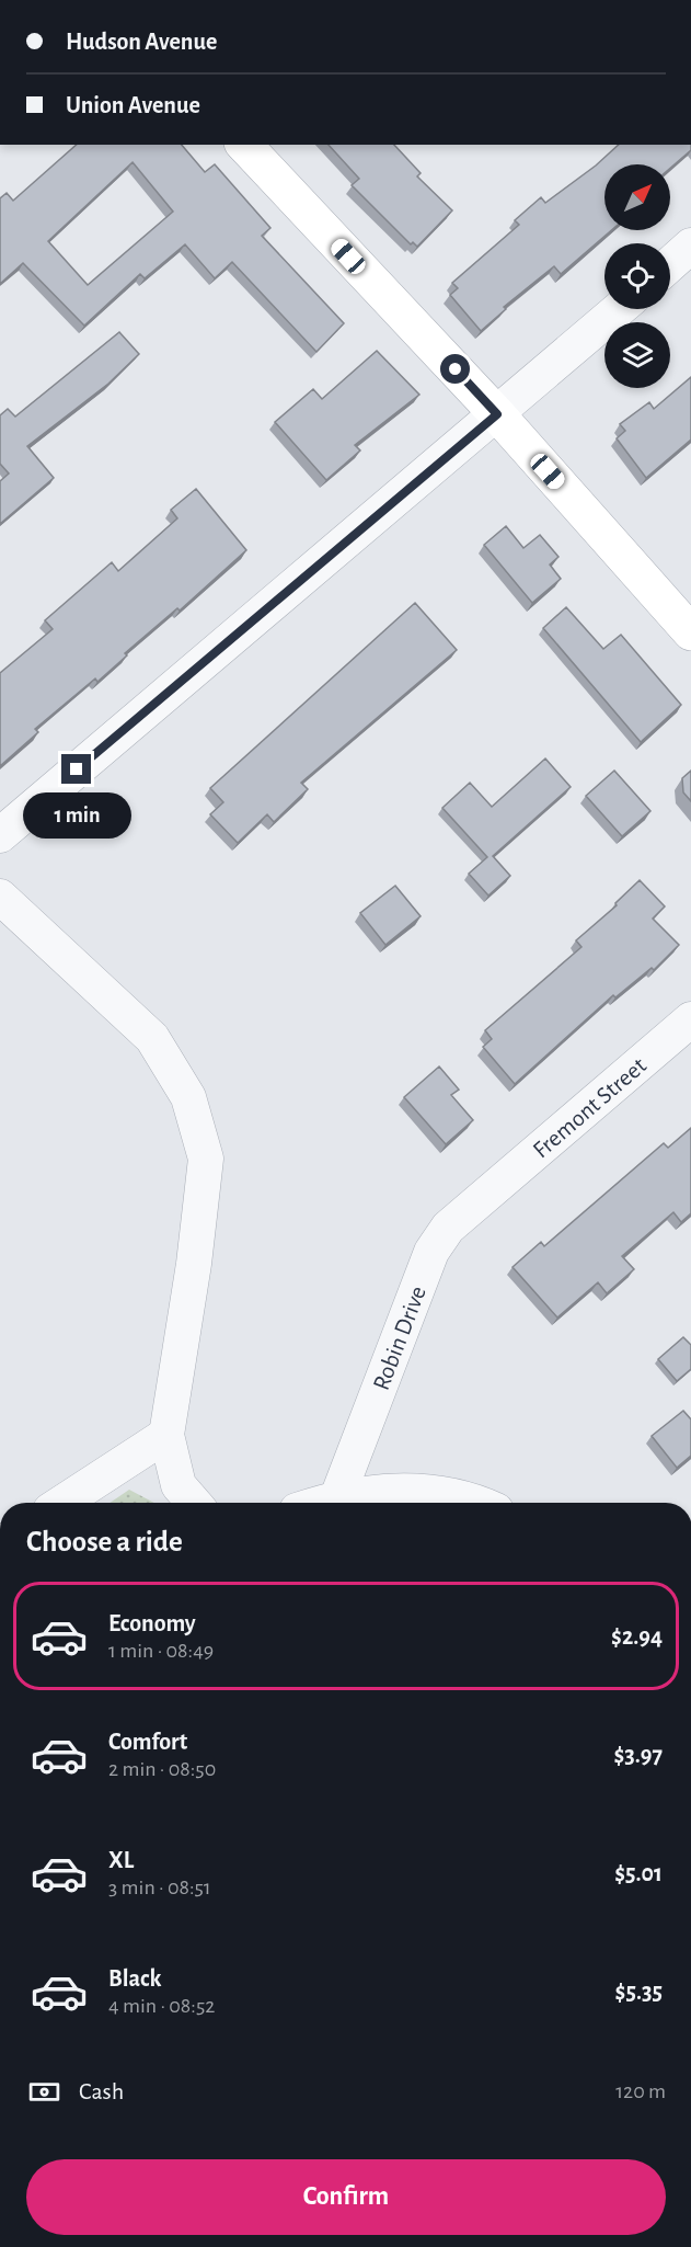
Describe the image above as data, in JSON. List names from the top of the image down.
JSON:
{
  "streets": {
    "street": ["Fremont Street", "Robin Drive"]
  },
  "crossings": [
    ["Fremont Street", "Robin Drive"]
  ],
  "north": "top right",
  "page": {
    "banner": ["Hudson Avenue", "Union Avenue"],
    "bubble": "1 min",
    "heading": "Choose a ride",
    "list": [
      {
        "name": "Economy",
        "note": "1 min · 08:49",
        "value": "$2.94"
      },
      {
        "name": "Comfort",
        "note": "2 min · 08:50",
        "value": "$3.97"
      },
      {
        "name": "XL",
        "note": "3 min · 08:51",
        "value": "$5.01"
      },
      {
        "name": "Black",
        "note": "4 min · 08:52",
        "value": "$5.35"
      }
    ],
    "pay": ["Cash", "120 m"],
    "buttons": "Confirm"
  }
}
